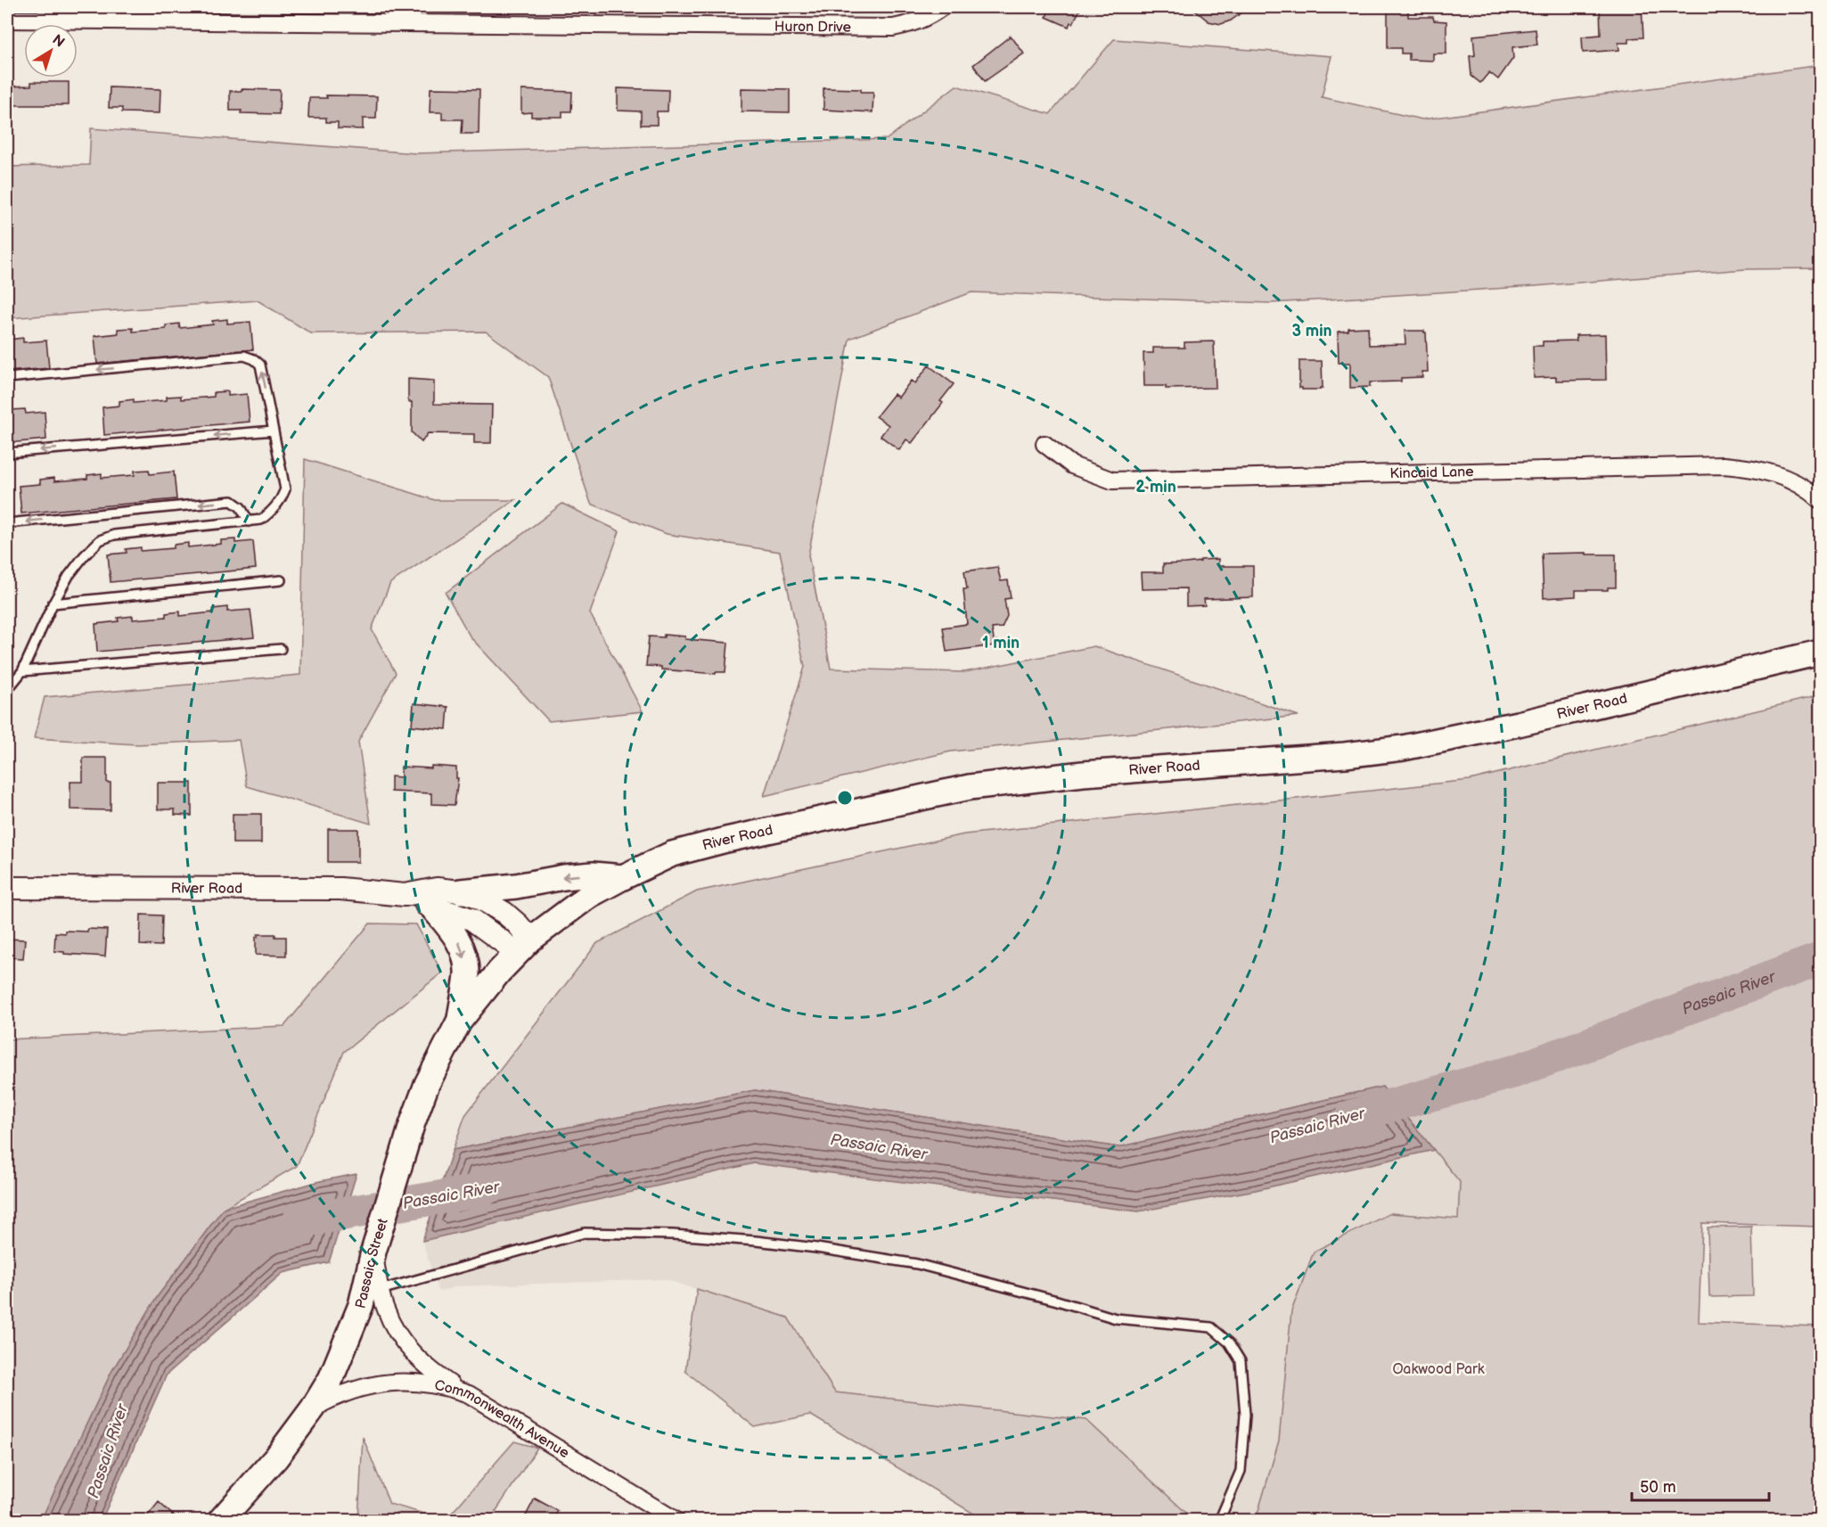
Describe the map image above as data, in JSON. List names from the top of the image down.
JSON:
{
  "streets": {
    "main road": ["River Road", "Passaic Street"],
    "street": ["Huron Drive", "Kincaid Lane", "Commonwealth Avenue"]
  },
  "crossings": [
    ["River Road", "Passaic Street"],
    ["Passaic Street", "Commonwealth Avenue"]
  ],
  "water": ["Passaic River"],
  "parks": ["Oakwood Park"],
  "scale_bar": "50 m",
  "north": "top right",
  "rings": ["3 min", "2 min", "1 min"]
}
